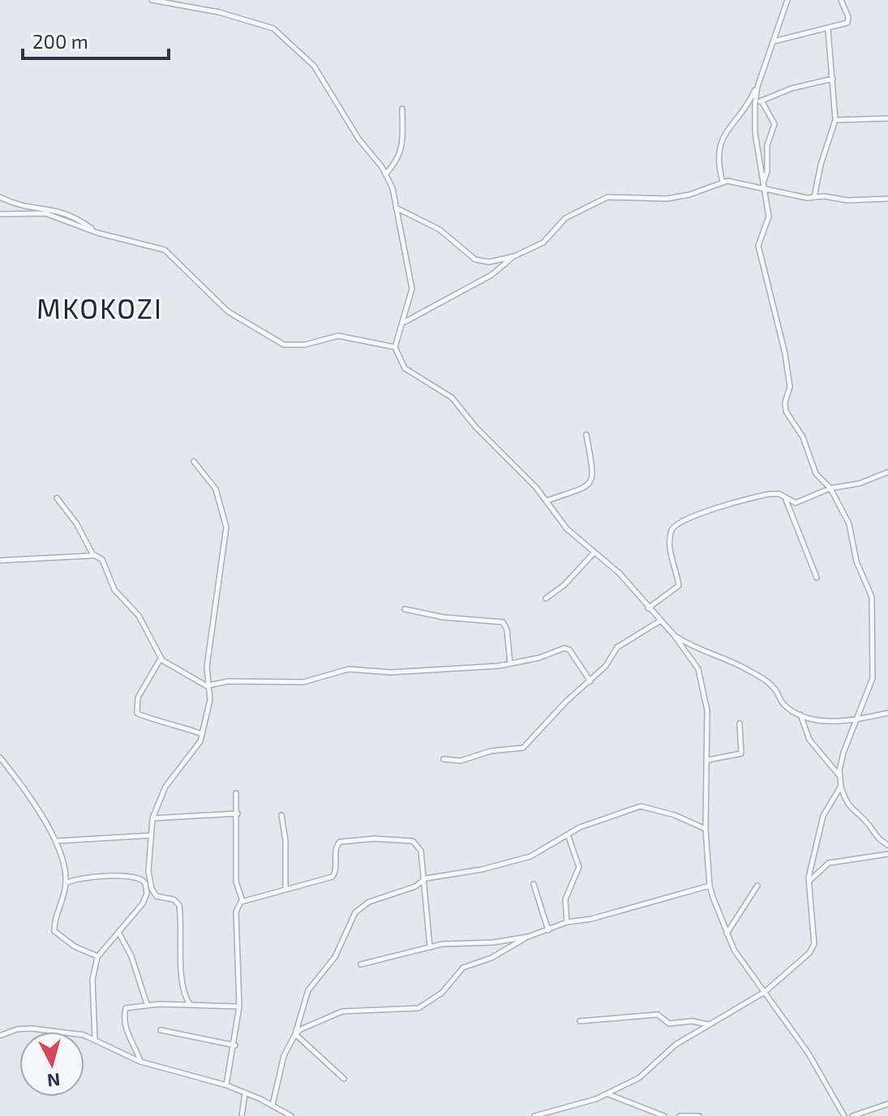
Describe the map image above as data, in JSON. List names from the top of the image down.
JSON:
{
  "districts": ["MKOKOZI"],
  "scale_bar": "200 m",
  "north": "bottom"
}
